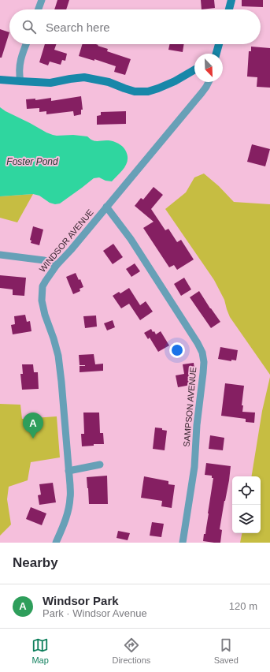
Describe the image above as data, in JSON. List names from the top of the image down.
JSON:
{
  "streets": {
    "street": ["WINDSOR AVENUE", "SAMPSON AVENUE"]
  },
  "crossings": [
    ["WINDSOR AVENUE", "SAMPSON AVENUE"]
  ],
  "water": ["Foster Pond"],
  "north": "bottom right",
  "page": {
    "search": "Search here",
    "pins": "A",
    "heading": "Nearby",
    "list": [
      {
        "mark": "A",
        "name": "Windsor Park",
        "note": "Park · Windsor Avenue",
        "value": "120 m"
      }
    ],
    "nav": ["Map", "Directions", "Saved"]
  }
}
